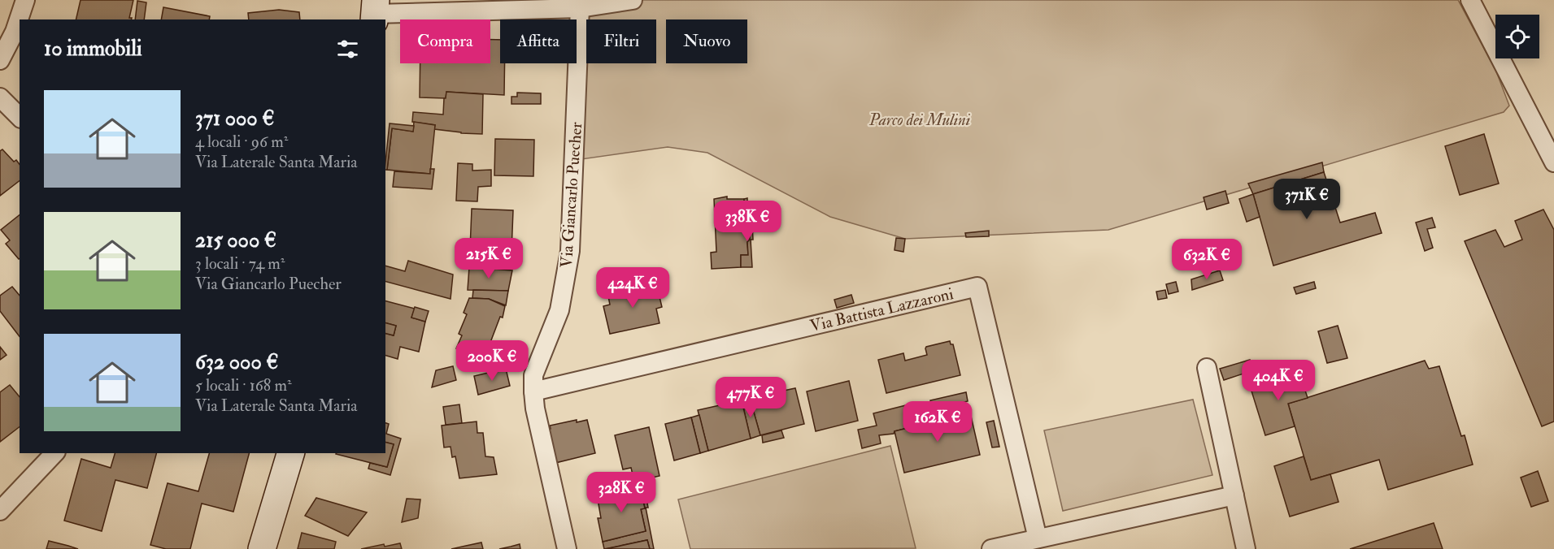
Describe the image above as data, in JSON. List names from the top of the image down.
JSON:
{
  "streets": {
    "street": ["Via Giancarlo Puecher", "Via Battista Lazzaroni"]
  },
  "crossings": [
    ["Via Giancarlo Puecher", "Via Battista Lazzaroni"]
  ],
  "parks": ["Parco dei Mulini"],
  "page": {
    "chip": [
      "Compra",
      "Affitta",
      "Filtri",
      "Nuovo"
    ],
    "heading": "10 immobili",
    "list": [
      {
        "name": "371 000 €",
        "note": "4 locali · 96 m² · Via Laterale Santa Maria"
      },
      {
        "name": "215 000 €",
        "note": "3 locali · 74 m² · Via Giancarlo Puecher"
      },
      {
        "name": "632 000 €",
        "note": "5 locali · 168 m² · Via Laterale Santa Maria"
      }
    ],
    "price": [
      "371K €",
      "338K €",
      "215K €",
      "632K €",
      "424K €",
      "200K €",
      "404K €",
      "477K €",
      "162K €",
      "328K €"
    ]
  }
}
